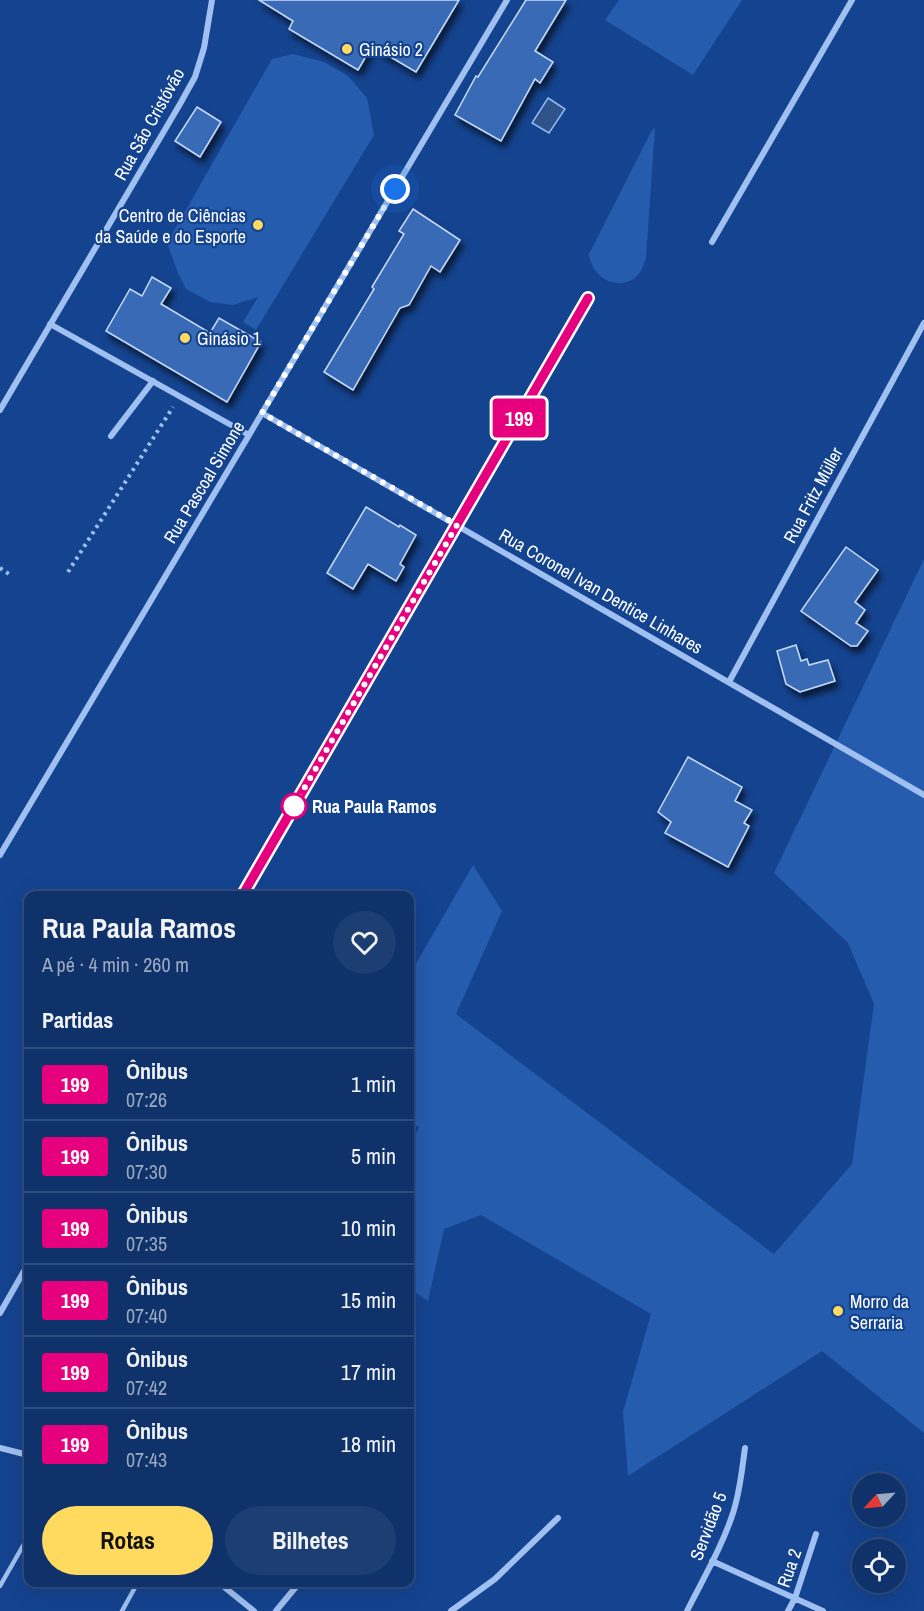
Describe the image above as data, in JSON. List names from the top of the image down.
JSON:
{
  "streets": {
    "street": [
      "Rua São Cristóvão",
      "Rua Pascoal Simone",
      "Rua Fritz Müller",
      "Rua Coronel Ivan Dentice Linhares",
      "Servidão 5",
      "Rua 2"
    ]
  },
  "crossings": [
    ["Rua Pascoal Simone", "Rua Coronel Ivan Dentice Linhares"],
    ["Rua Fritz Müller", "Rua Coronel Ivan Dentice Linhares"]
  ],
  "places": [
    "Ginásio 2",
    "Centro de Ciências da Saúde e do Esporte",
    "Ginásio 1",
    "Rua Paula Ramos",
    "Morro da Serraria"
  ],
  "lines": ["bus line 199"],
  "north": "bottom left",
  "page": {
    "on_map": "199",
    "heading": [
      ["Rua Paula Ramos", "A pé · 4 min · 260 m"],
      "Partidas"
    ],
    "list": [
      {
        "mark": "199",
        "name": "Ônibus",
        "note": "07:26",
        "value": "1 min"
      },
      {
        "mark": "199",
        "name": "Ônibus",
        "note": "07:30",
        "value": "5 min"
      },
      {
        "mark": "199",
        "name": "Ônibus",
        "note": "07:35",
        "value": "10 min"
      },
      {
        "mark": "199",
        "name": "Ônibus",
        "note": "07:40",
        "value": "15 min"
      },
      {
        "mark": "199",
        "name": "Ônibus",
        "note": "07:42",
        "value": "17 min"
      },
      {
        "mark": "199",
        "name": "Ônibus",
        "note": "07:43",
        "value": "18 min"
      }
    ],
    "buttons": ["Rotas", "Bilhetes"]
  }
}
